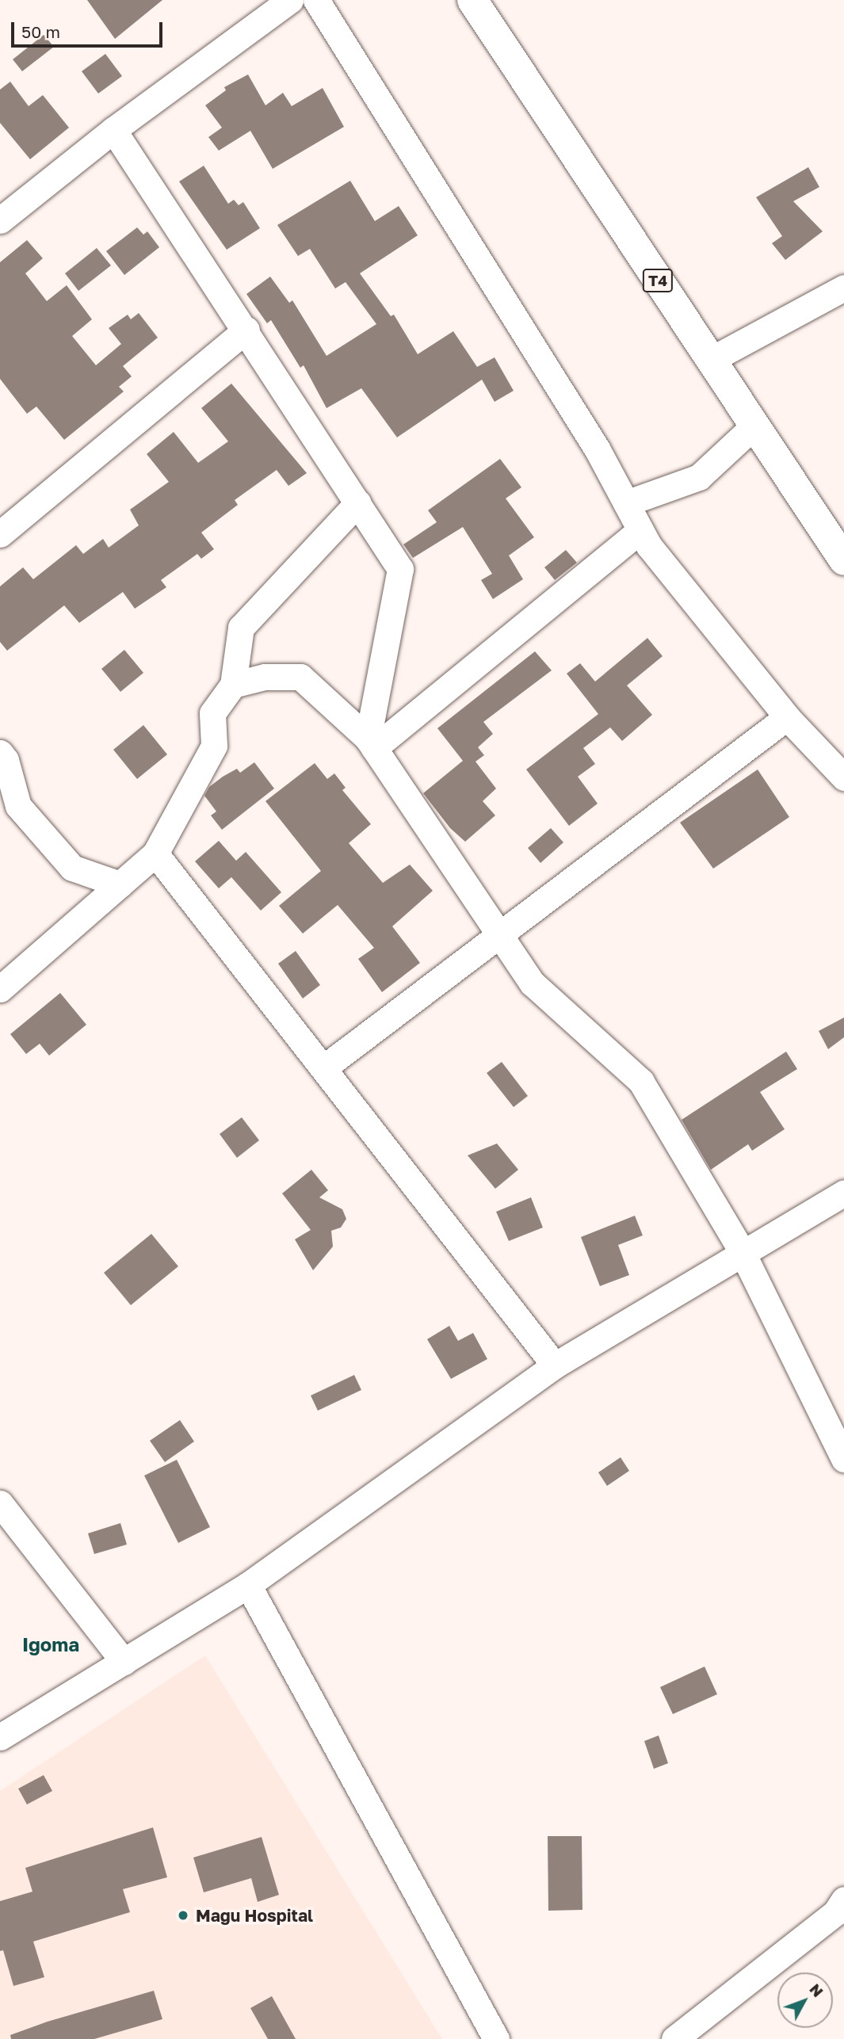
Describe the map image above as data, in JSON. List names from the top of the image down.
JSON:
{
  "streets": {
    "highway": ["T4"]
  },
  "districts": ["Igoma"],
  "places": ["Magu Hospital"],
  "scale_bar": "50 m",
  "north": "top right"
}
